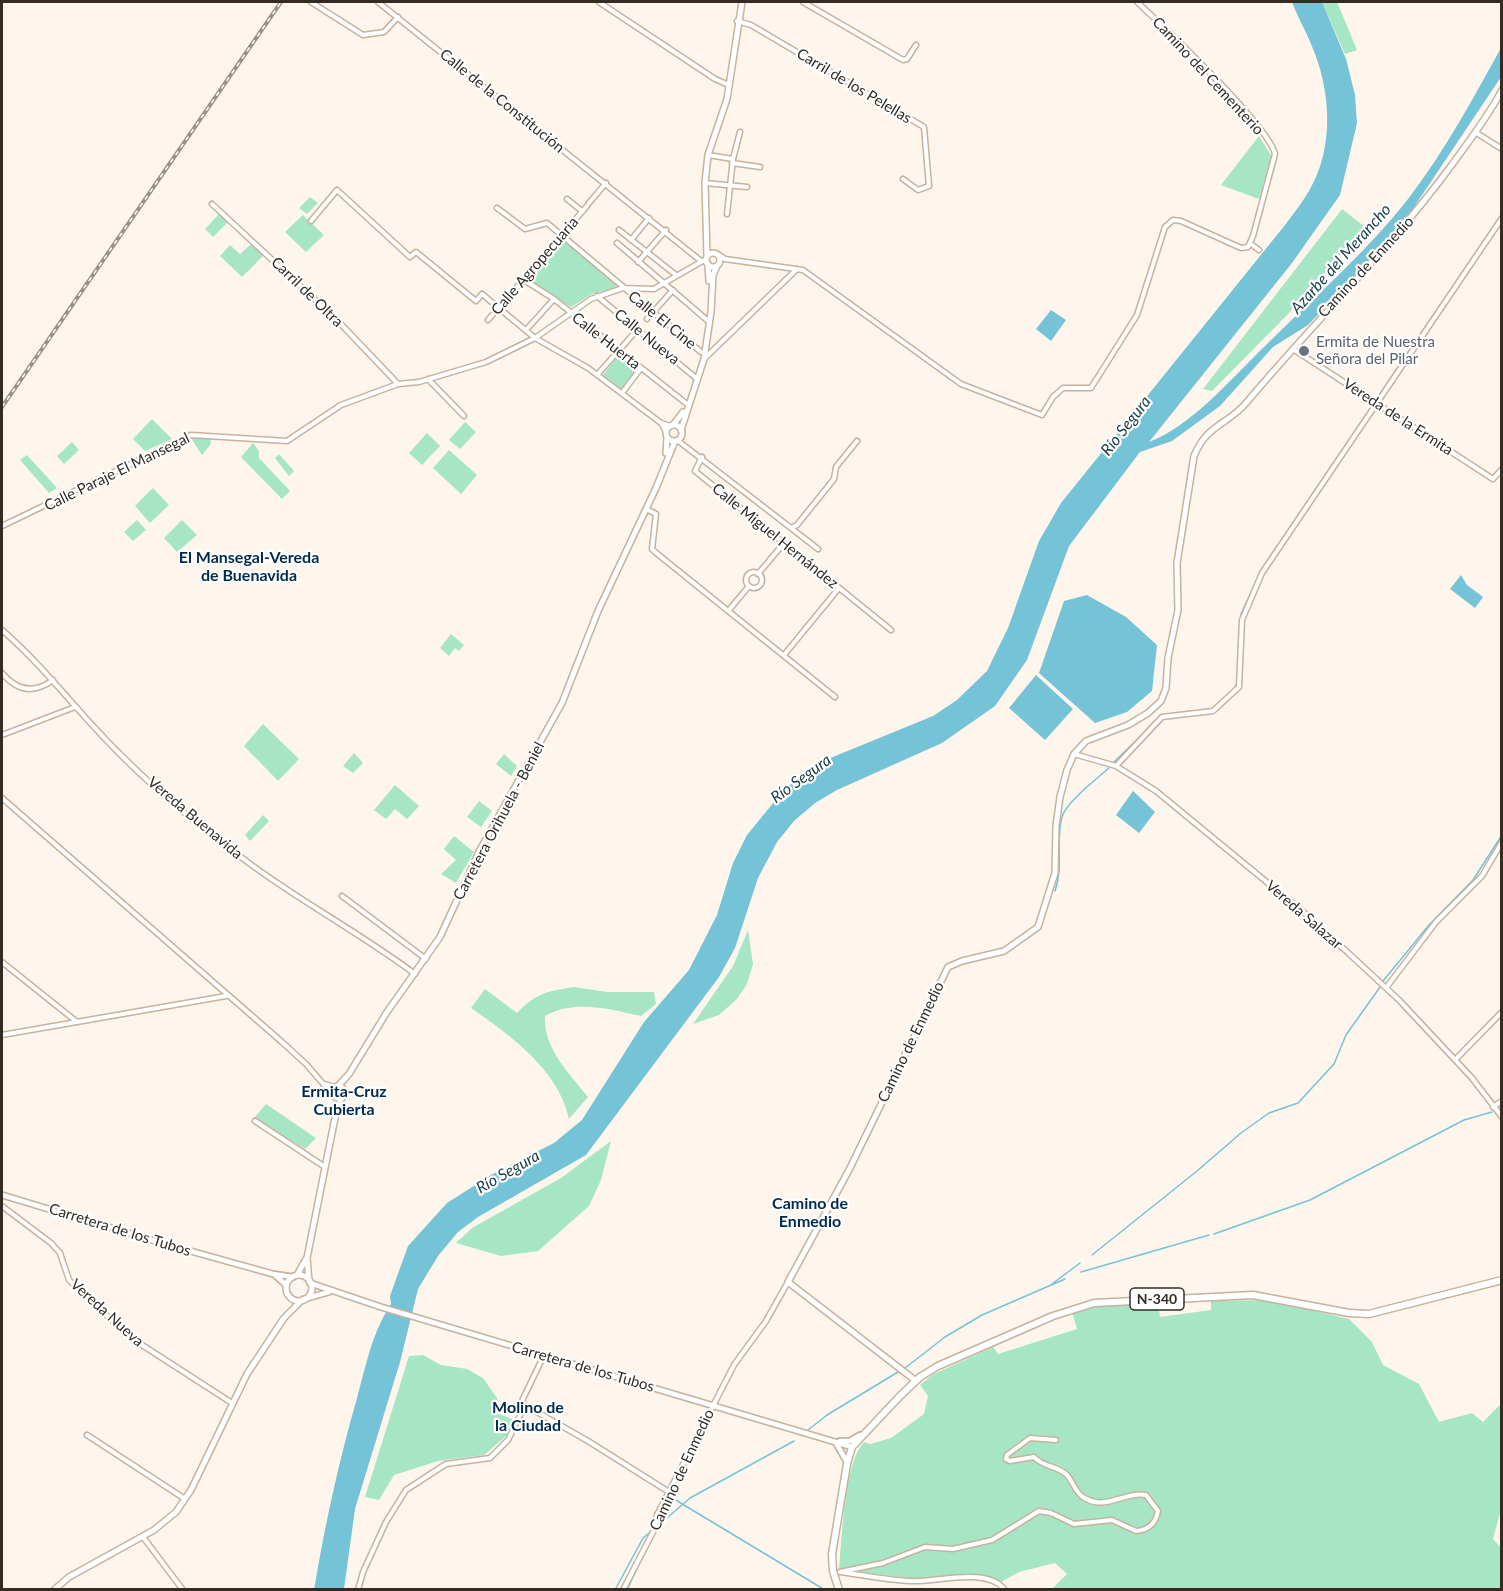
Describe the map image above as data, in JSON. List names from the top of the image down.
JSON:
{
  "streets": {
    "highway": ["N-340"],
    "main road": ["Camino de Enmedio", "Carretera Orihuela - Beniel"],
    "street": [
      "Camino del Cementerio",
      "Carril de los Pelellas",
      "Calle de la Constitución",
      "Calle Agropecuaria",
      "Carril de Oltra",
      "Calle El Cine",
      "Calle Nueva",
      "Calle Huerta",
      "Vereda de la Ermita",
      "Calle Paraje El Mansegal",
      "Calle Miguel Hernández",
      "Vereda Buenavida",
      "Vereda Salazar",
      "Carretera de los Tubos",
      "Vereda Nueva"
    ]
  },
  "crossings": [
    ["Calle de la Constitución", "Calle Agropecuaria"],
    ["Calle de la Constitución", "Calle Paraje El Mansegal"],
    ["Calle Agropecuaria", "Calle El Cine"],
    ["Calle Agropecuaria", "Calle Huerta"],
    ["Camino de Enmedio", "Vereda de la Ermita"],
    ["Camino de Enmedio", "Vereda Salazar"],
    ["Camino de Enmedio", "Carretera de los Tubos"],
    ["Carril de Oltra", "Calle Paraje El Mansegal"],
    ["Calle El Cine", "Calle Paraje El Mansegal"],
    ["Calle Nueva", "Calle Paraje El Mansegal"],
    ["Calle Huerta", "Calle Paraje El Mansegal"],
    ["Vereda Buenavida", "Carretera Orihuela - Beniel"],
    ["Carretera de los Tubos", "N-340"]
  ],
  "districts": [
    "El Mansegal-Vereda de Buenavida",
    "Ermita-Cruz Cubierta",
    "Camino de Enmedio",
    "Molino de la Ciudad"
  ],
  "water": ["Azarbe del Merancho", "Río Segura"],
  "places": ["Ermita de Nuestra Señora del Pilar"]
}
